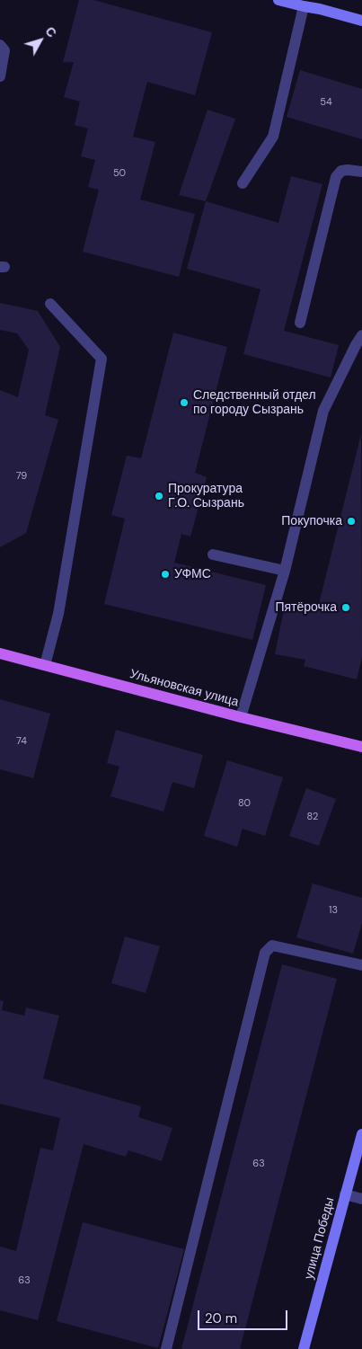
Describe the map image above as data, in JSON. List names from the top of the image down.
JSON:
{
  "streets": {
    "main road": ["Ульяновская улица", "улица Победы"]
  },
  "places": [
    "Следственный отдел по городу Сызрань",
    "Прокуратура Г.О. Сызрань",
    "Покупочка",
    "УФМС",
    "Пятёрочка"
  ],
  "house_numbers": [
    "54",
    "50",
    "79",
    "74",
    "80",
    "82",
    "13",
    "63",
    "63"
  ],
  "scale_bar": "20 m",
  "north": "top right"
}
